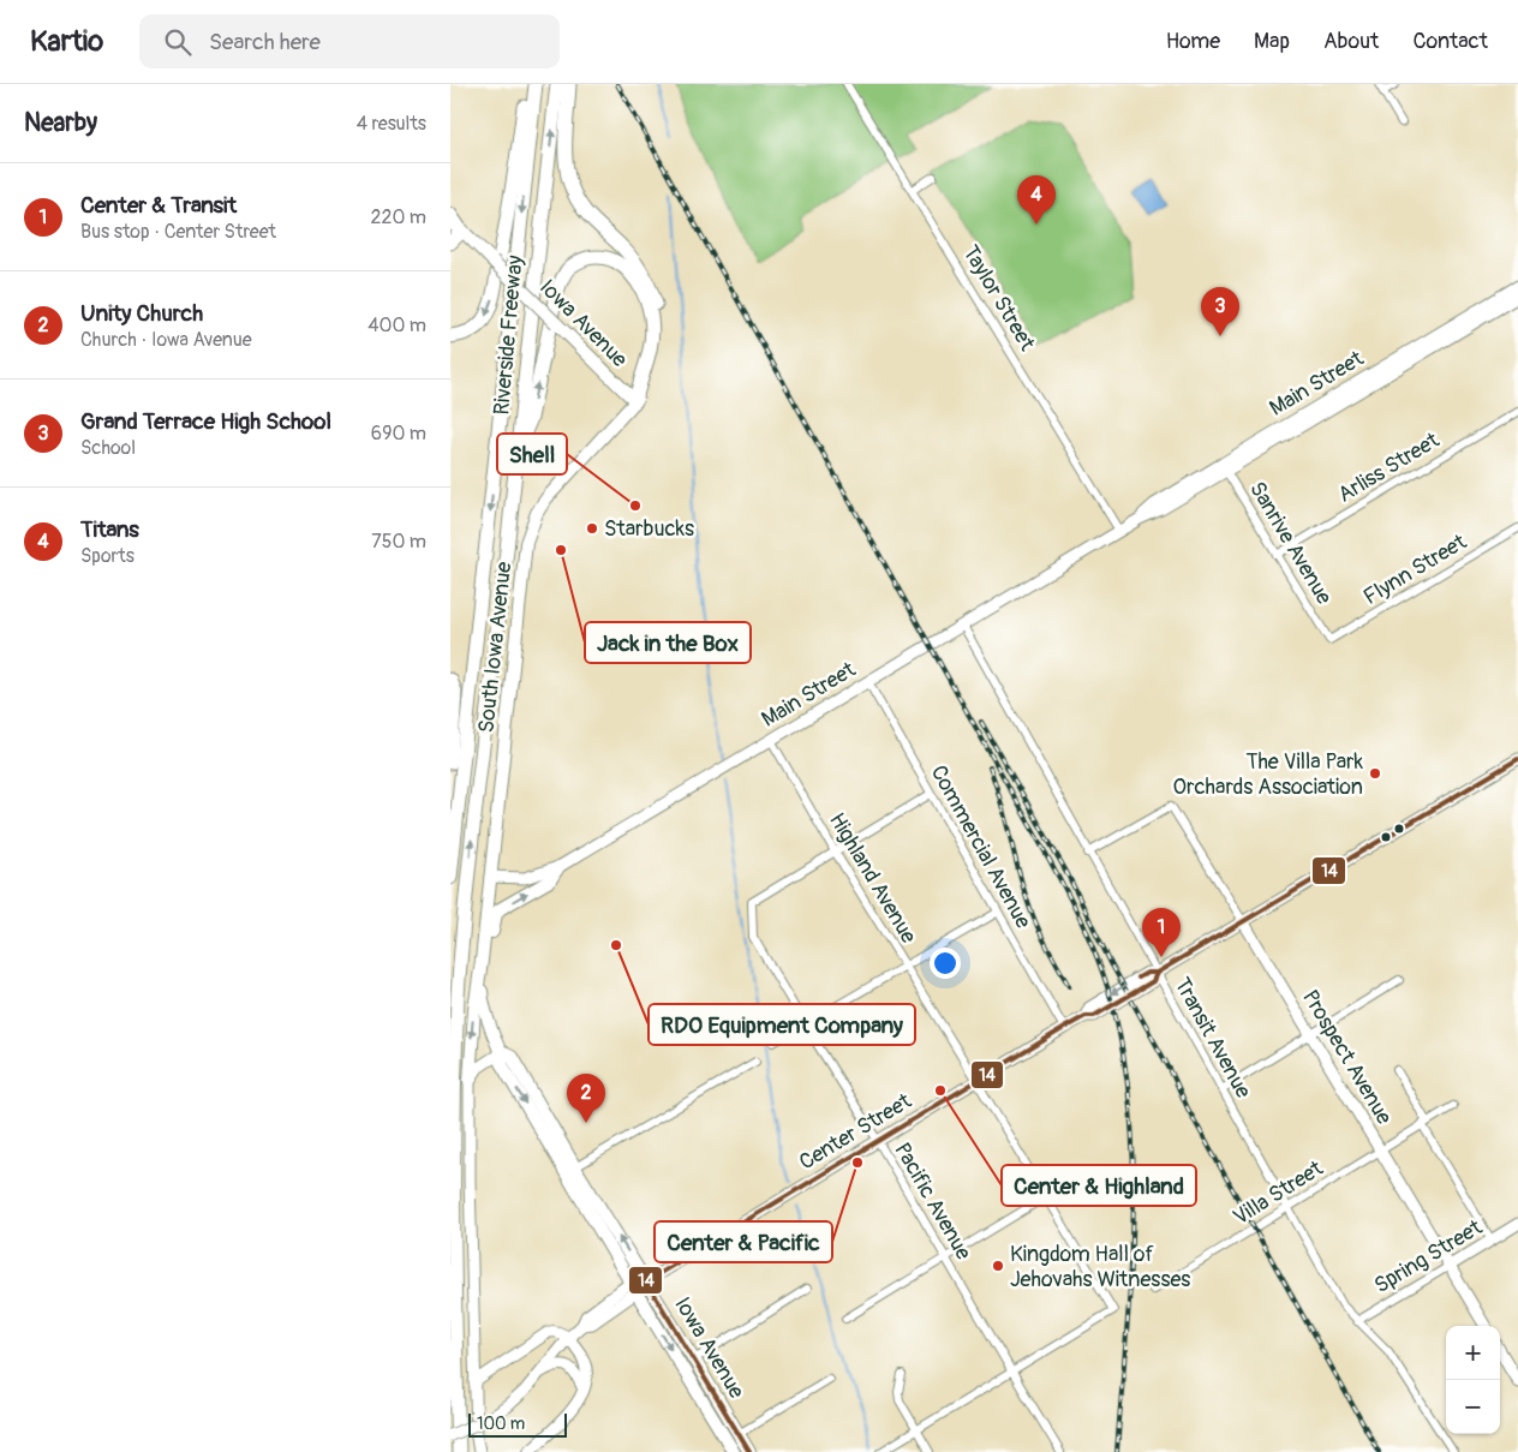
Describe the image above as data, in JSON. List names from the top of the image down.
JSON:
{
  "streets": {
    "highway": ["Riverside Freeway"],
    "main road": ["Iowa Avenue", "South Iowa Avenue"],
    "street": [
      "Taylor Street",
      "Main Street",
      "Arliss Street",
      "Sanrive Avenue",
      "Flynn Street",
      "Commercial Avenue",
      "Highland Avenue",
      "Transit Avenue",
      "Prospect Avenue",
      "Center Street",
      "Villa Street",
      "Pacific Avenue",
      "Spring Street"
    ]
  },
  "crossings": [
    ["Taylor Street", "Main Street"],
    ["Iowa Avenue", "South Iowa Avenue"],
    ["Iowa Avenue", "Center Street"],
    ["Main Street", "Sanrive Avenue"],
    ["Main Street", "South Iowa Avenue"],
    ["Main Street", "Commercial Avenue"],
    ["Main Street", "Highland Avenue"],
    ["Main Street", "Transit Avenue"],
    ["Arliss Street", "Sanrive Avenue"],
    ["Sanrive Avenue", "Flynn Street"],
    ["Commercial Avenue", "Center Street"],
    ["Highland Avenue", "Center Street"],
    ["Highland Avenue", "Pacific Avenue"],
    ["Transit Avenue", "Prospect Avenue"],
    ["Transit Avenue", "Center Street"],
    ["Transit Avenue", "Villa Street"],
    ["Transit Avenue", "Spring Street"],
    ["Prospect Avenue", "Center Street"],
    ["Prospect Avenue", "Villa Street"],
    ["Prospect Avenue", "Spring Street"],
    ["Center Street", "Pacific Avenue"]
  ],
  "places": [
    "Shell",
    "Starbucks",
    "Jack in the Box",
    "The Villa Park Orchards Association",
    "RDO Equipment Company",
    "Center & Highland",
    "Center & Pacific",
    "Kingdom Hall of Jehovahs Witnesses"
  ],
  "lines": ["transit line 14"],
  "scale_bar": "100 m",
  "page": {
    "header": "Kartio",
    "search": "Search here",
    "nav": [
      "Home",
      "Map",
      "About",
      "Contact"
    ],
    "heading": ["Nearby", "4 results"],
    "list": [
      {
        "mark": "1",
        "name": "Center & Transit",
        "note": "Bus stop · Center Street",
        "value": "220 m"
      },
      {
        "mark": "2",
        "name": "Unity Church",
        "note": "Church · Iowa Avenue",
        "value": "400 m"
      },
      {
        "mark": "3",
        "name": "Grand Terrace High School",
        "note": "School",
        "value": "690 m"
      },
      {
        "mark": "4",
        "name": "Titans",
        "note": "Sports",
        "value": "750 m"
      }
    ],
    "pins": [
      "4",
      "3",
      "1",
      "2"
    ],
    "map_buttons": ["+", "−"],
    "scale": "100 m"
  }
}
